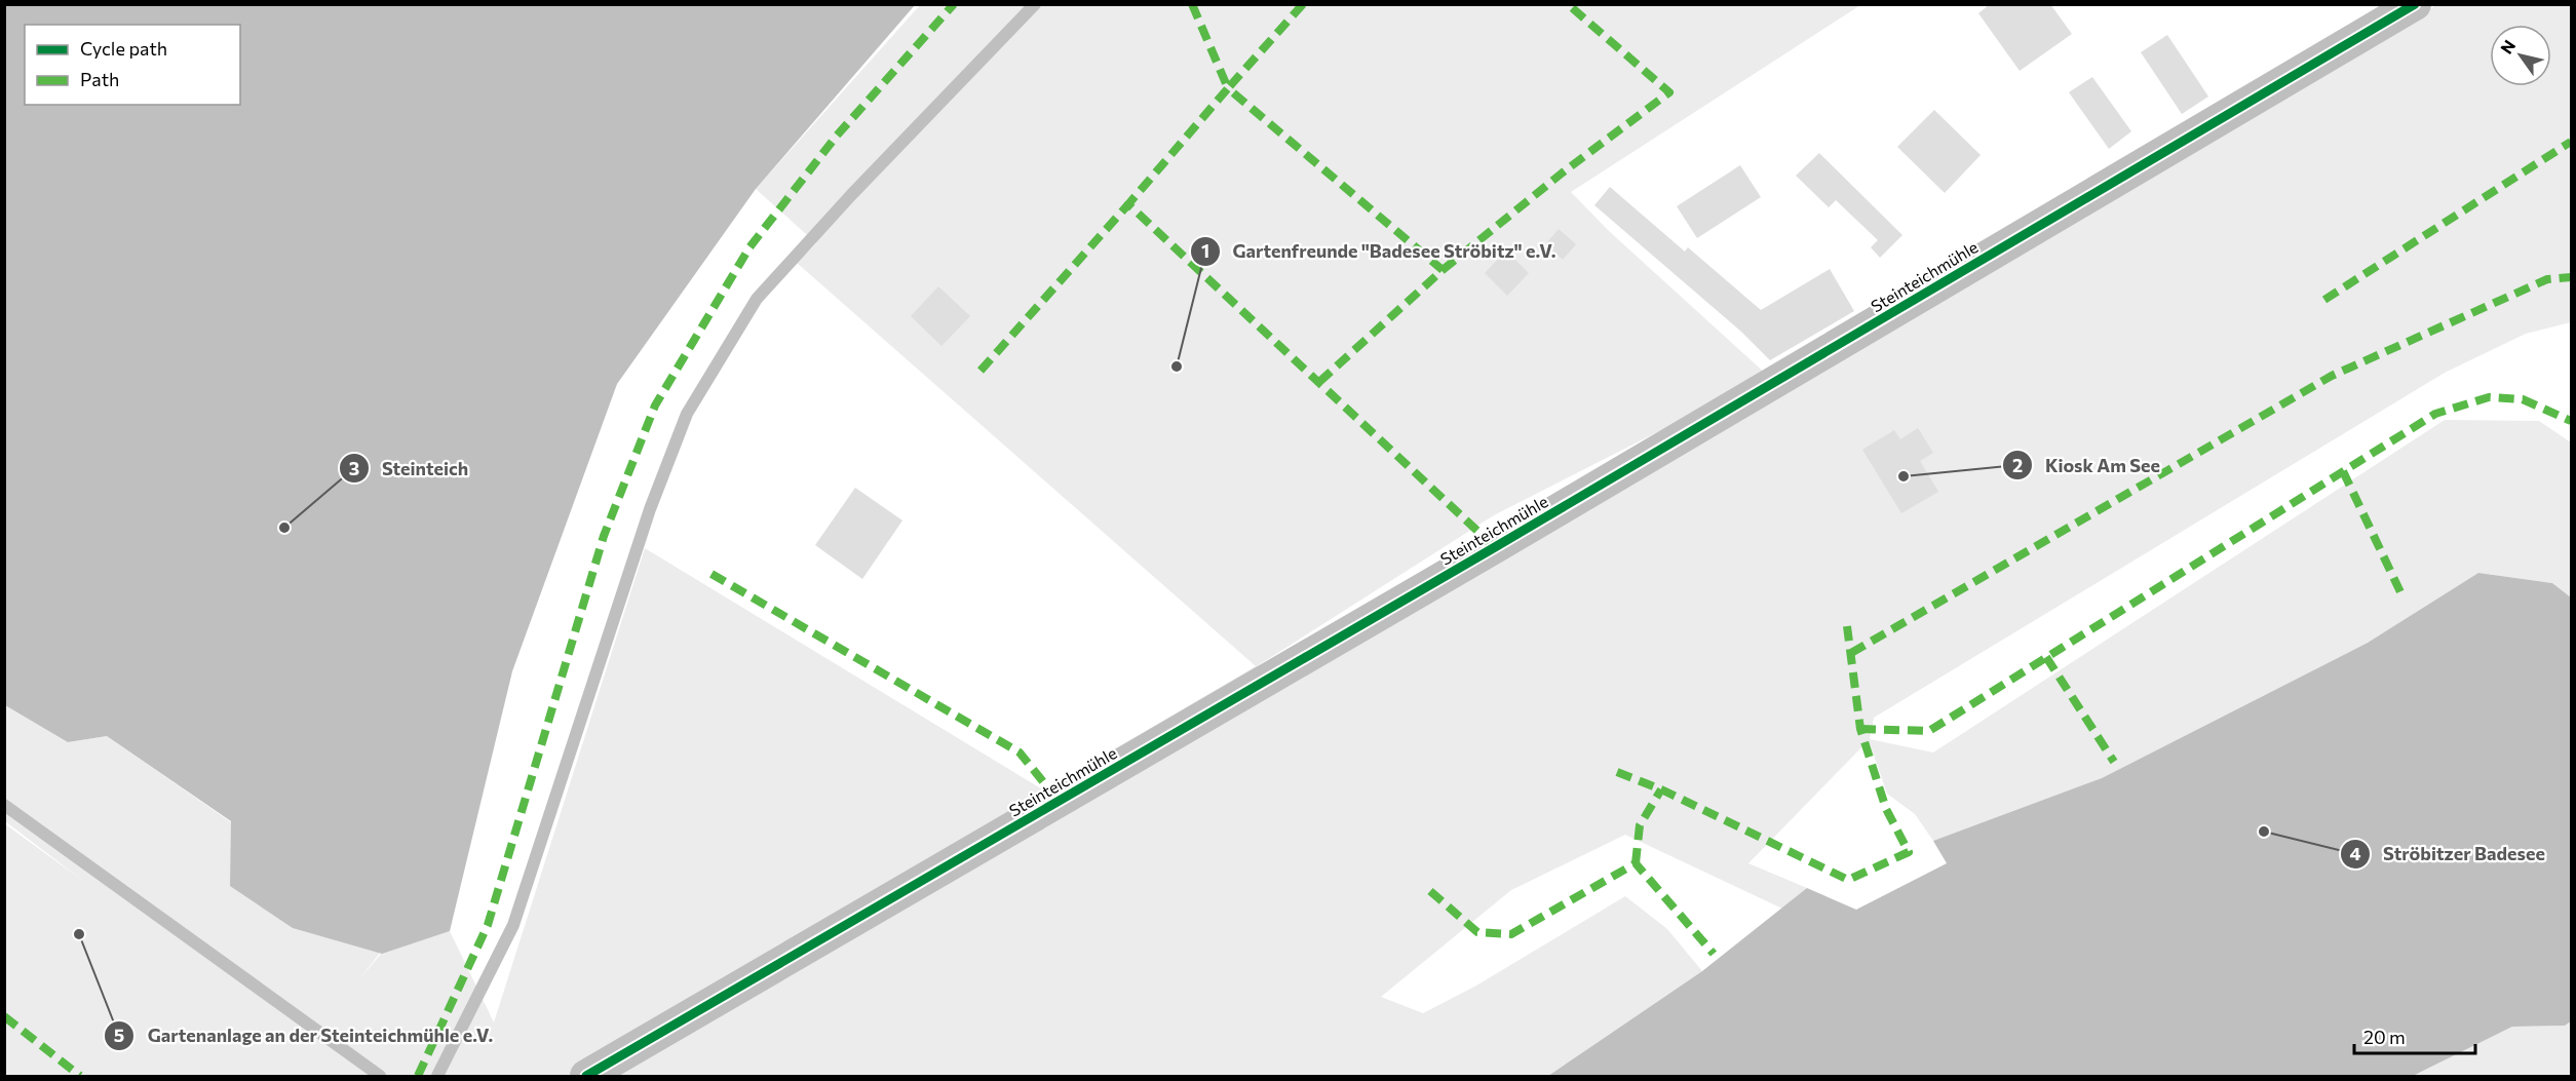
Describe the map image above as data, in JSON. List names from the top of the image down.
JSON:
{
  "streets": {
    "street": ["Steinteichmühle"]
  },
  "places": [
    "Gartenfreunde \"Badesee Ströbitz\" e.V.",
    "Kiosk Am See",
    "Steinteich",
    "Ströbitzer Badesee",
    "Gartenanlage an der Steinteichmühle e.V."
  ],
  "legend": ["Cycle path", "Path"],
  "scale_bar": "20 m",
  "north": "top left"
}
